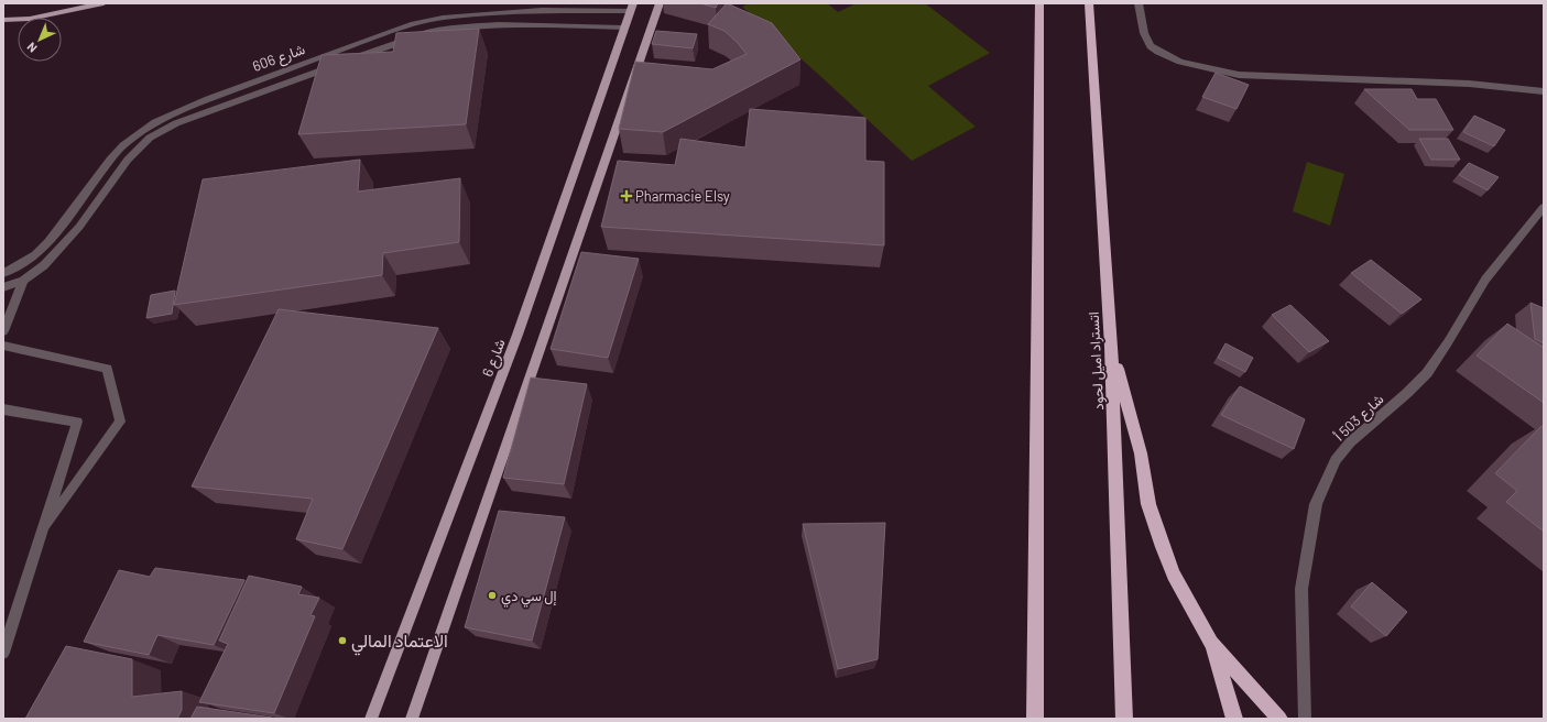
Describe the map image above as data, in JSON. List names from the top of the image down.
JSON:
{
  "streets": {
    "highway": ["اتستراد اميل لحود"],
    "main road": ["شارع 6"],
    "street": ["شارع 606", "شارع 503 أ"]
  },
  "crossings": [
    ["شارع 606", "شارع 6"]
  ],
  "places": {
    "health": ["Pharmacie Elsy"],
    "other": ["إل سي دي", "الاعتماد المالي"]
  },
  "north": "bottom left"
}
